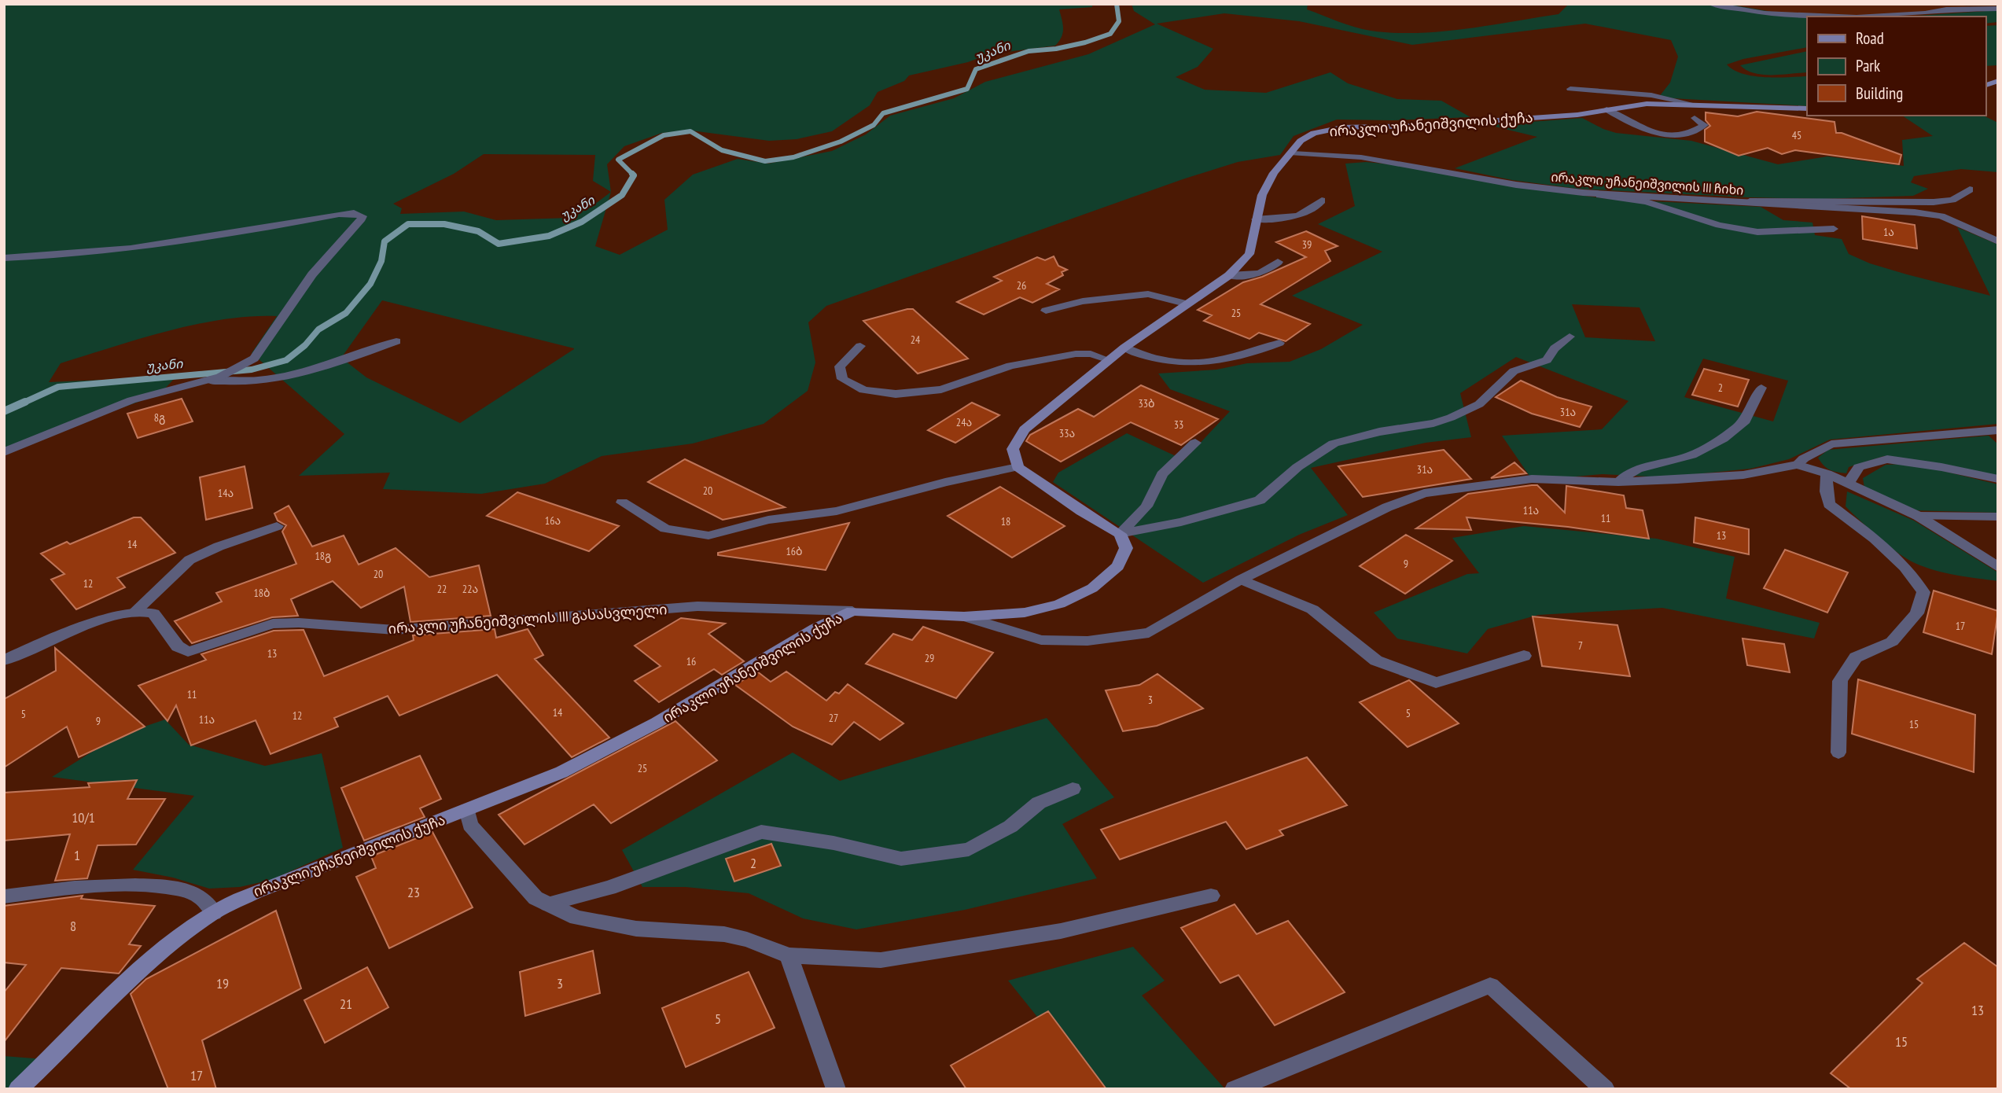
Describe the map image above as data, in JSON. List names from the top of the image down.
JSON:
{
  "streets": {
    "street": ["ირაკლი უჩანეიშვილის ქუჩა", "ირაკლი უჩანეიშვილის III ჩიხი", "ირაკლი უჩანეიშვილის III გასასვლელი"]
  },
  "crossings": [
    ["ირაკლი უჩანეიშვილის ქუჩა", "ირაკლი უჩანეიშვილის III ჩიხი"],
    ["ირაკლი უჩანეიშვილის ქუჩა", "ირაკლი უჩანეიშვილის III გასასვლელი"]
  ],
  "water": ["უკანი"],
  "house_numbers": [
    "45",
    "1ა",
    "39",
    "26",
    "25",
    "24",
    "2",
    "33ბ",
    "31ა",
    "8გ",
    "24ა",
    "33",
    "33ა",
    "31ა",
    "20",
    "14ა",
    "11ა",
    "11",
    "16ა",
    "18",
    "13",
    "14",
    "16ბ",
    "18გ",
    "9",
    "20",
    "12",
    "22",
    "22ა",
    "18ბ",
    "17",
    "7",
    "13",
    "29",
    "16",
    "11",
    "3",
    "14",
    "5",
    "5",
    "12",
    "27",
    "11ა",
    "9",
    "15",
    "25",
    "10/1",
    "1",
    "2",
    "23",
    "8",
    "19",
    "3",
    "21",
    "13",
    "5",
    "15",
    "17"
  ],
  "legend": ["Road", "Park", "Building"]
}
